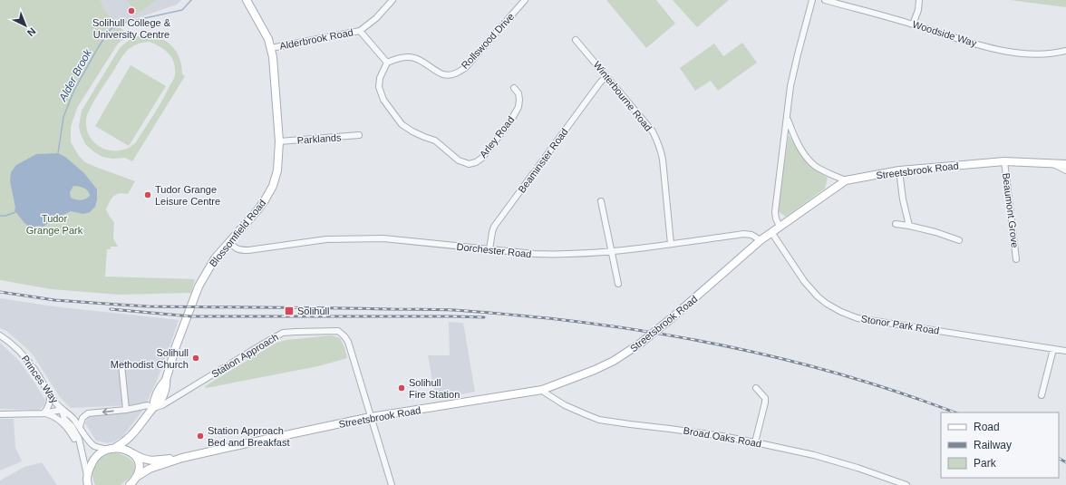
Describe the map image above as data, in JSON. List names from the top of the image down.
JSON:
{
  "streets": {
    "main road": ["Streetsbrook Road", "Blossomfield Road"],
    "street": [
      "Woodside Way",
      "Alderbrook Road",
      "Rollswood Drive",
      "Winterbourne Road",
      "Arley Road",
      "Parklands",
      "Beaminster Road",
      "Beaumont Grove",
      "Dorchester Road",
      "Stonor Park Road",
      "Station Approach",
      "Princes Way",
      "Broad Oaks Road"
    ]
  },
  "crossings": [
    ["Alderbrook Road", "Blossomfield Road"],
    ["Rollswood Drive", "Arley Road"],
    ["Winterbourne Road", "Beaminster Road"],
    ["Winterbourne Road", "Dorchester Road"],
    ["Parklands", "Blossomfield Road"],
    ["Beaminster Road", "Dorchester Road"],
    ["Streetsbrook Road", "Beaumont Grove"],
    ["Streetsbrook Road", "Blossomfield Road"],
    ["Streetsbrook Road", "Dorchester Road"],
    ["Streetsbrook Road", "Stonor Park Road"],
    ["Streetsbrook Road", "Station Approach"],
    ["Streetsbrook Road", "Princes Way"],
    ["Streetsbrook Road", "Broad Oaks Road"],
    ["Blossomfield Road", "Dorchester Road"],
    ["Blossomfield Road", "Station Approach"],
    ["Blossomfield Road", "Princes Way"]
  ],
  "water": ["Alder Brook"],
  "parks": ["Tudor Grange Park"],
  "places": {
    "other": [
      "Solihull College & University Centre",
      "Tudor Grange Leisure Centre",
      "Solihull Methodist Church",
      "Solihull Fire Station",
      "Station Approach Bed and Breakfast"
    ],
    "transit": ["Solihull"]
  },
  "legend": ["Road", "Railway", "Park"],
  "north": "bottom right"
}
